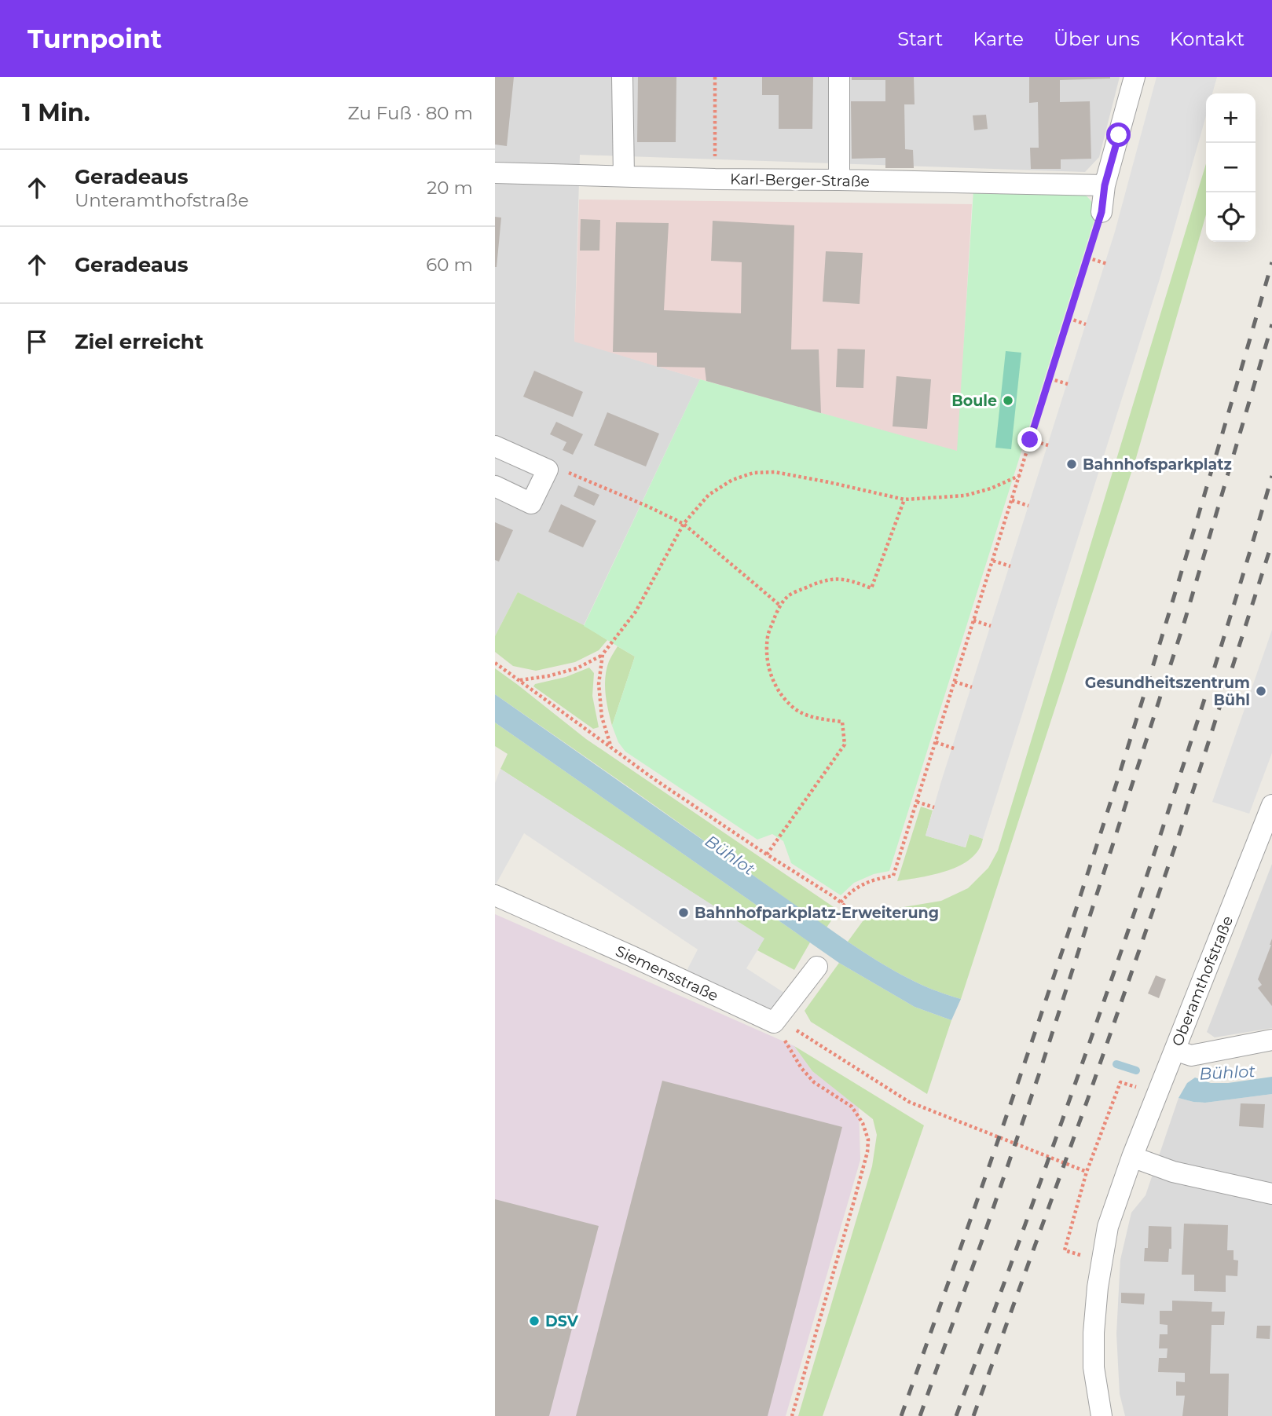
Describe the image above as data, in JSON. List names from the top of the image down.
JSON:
{
  "streets": {
    "street": ["Karl-Berger-Straße", "Siemensstraße", "Oberamthofstraße"]
  },
  "water": ["Bühlot"],
  "places": [
    "Boule",
    "Bahnhofsparkplatz",
    "Gesundheitszentrum Bühl",
    "Bahnhofparkplatz-Erweiterung",
    "DSV"
  ],
  "page": {
    "header": "Turnpoint",
    "nav": [
      "Start",
      "Karte",
      "Über uns",
      "Kontakt"
    ],
    "heading": ["1 Min.", "Zu Fuß · 80 m"],
    "map_buttons": ["+", "−"],
    "list": [
      ["Geradeaus", "Unteramthofstraße", "20 m"],
      ["Geradeaus", "60 m"],
      "Ziel erreicht"
    ]
  }
}
